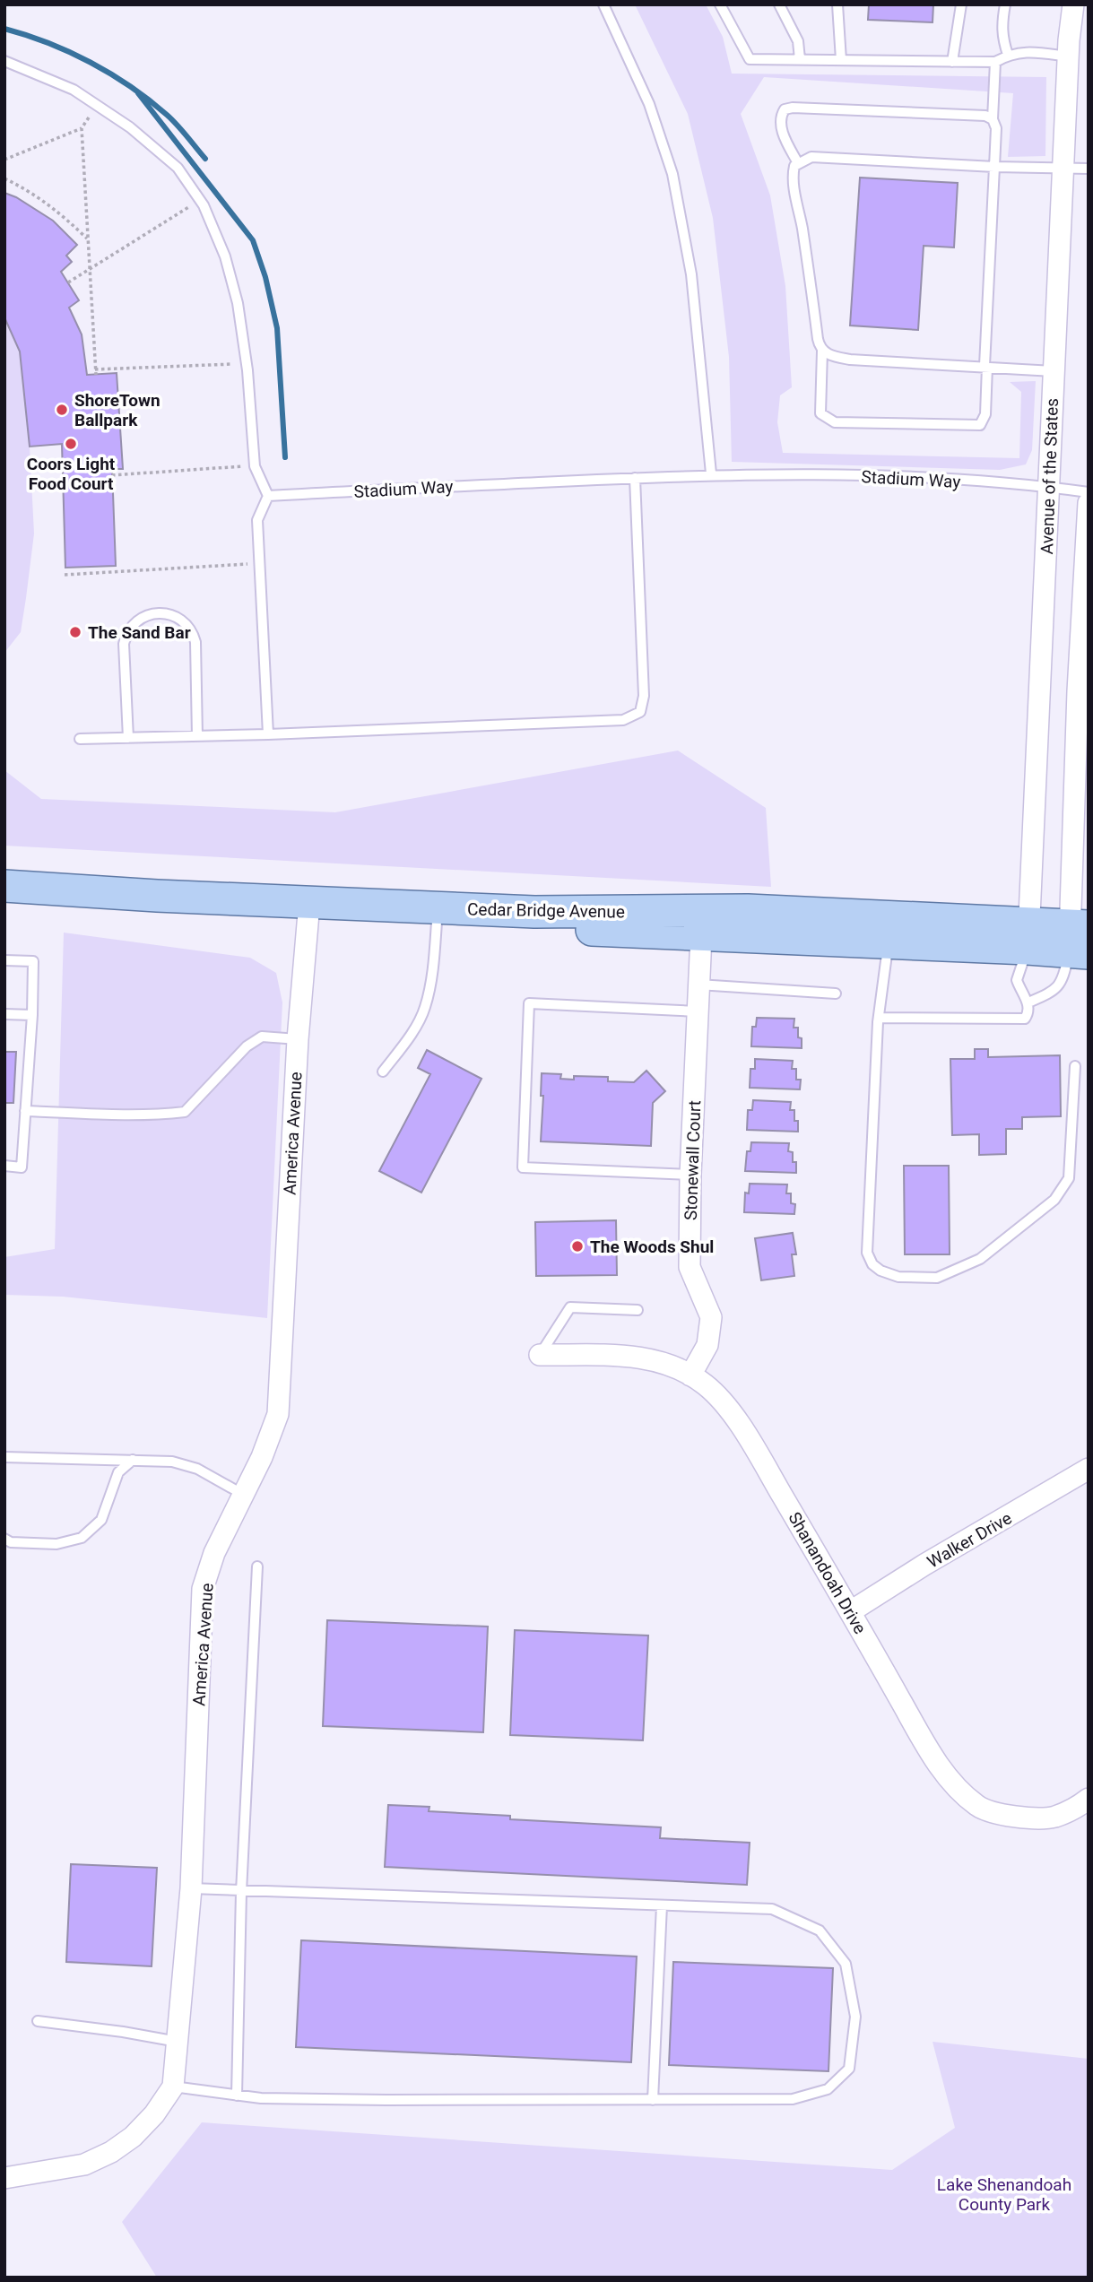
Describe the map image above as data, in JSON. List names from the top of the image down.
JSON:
{
  "streets": {
    "main road": ["Cedar Bridge Avenue"],
    "street": [
      "Avenue of the States",
      "America Avenue",
      "Stonewall Court",
      "Walker Drive",
      "Shanandoah Drive"
    ],
    "lane": ["Stadium Way"]
  },
  "crossings": [
    ["Avenue of the States", "Stadium Way"],
    ["Avenue of the States", "Cedar Bridge Avenue"],
    ["Cedar Bridge Avenue", "America Avenue"],
    ["Stonewall Court", "Shanandoah Drive"],
    ["Walker Drive", "Shanandoah Drive"]
  ],
  "parks": ["Lake Shenandoah County Park"],
  "places": [
    "ShoreTown Ballpark",
    "Coors Light Food Court",
    "The Sand Bar",
    "The Woods Shul"
  ]
}
